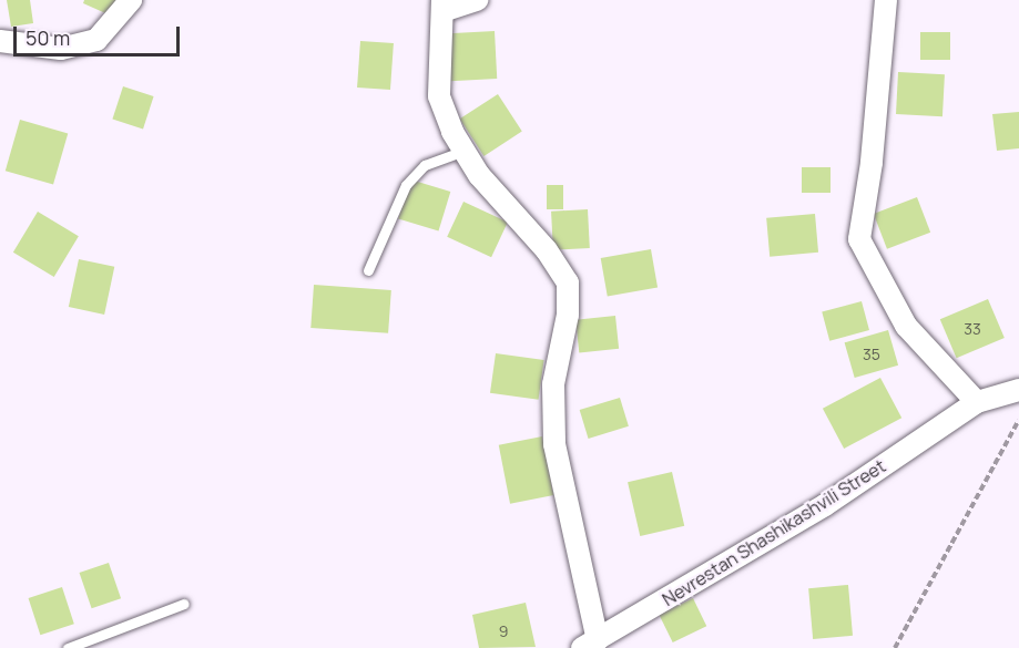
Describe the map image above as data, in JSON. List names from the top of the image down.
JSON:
{
  "streets": {
    "street": ["Nevrestan Shashikashvili Street"]
  },
  "house_numbers": ["33", "35", "9"],
  "scale_bar": "50 m"
}
